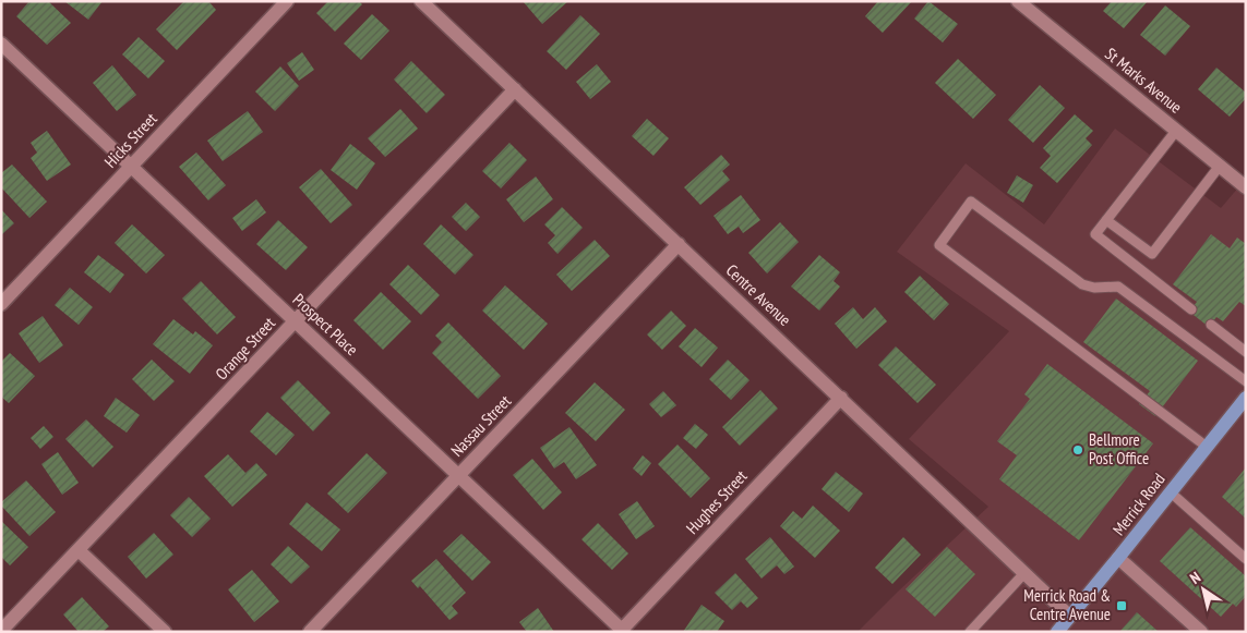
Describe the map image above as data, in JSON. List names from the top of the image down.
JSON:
{
  "streets": {
    "main road": ["Merrick Road"],
    "street": [
      "St Marks Avenue",
      "Hicks Street",
      "Centre Avenue",
      "Prospect Place",
      "Orange Street",
      "Nassau Street",
      "Hughes Street"
    ]
  },
  "crossings": [
    ["Hicks Street", "Prospect Place"],
    ["Centre Avenue", "Orange Street"],
    ["Centre Avenue", "Nassau Street"],
    ["Centre Avenue", "Hughes Street"],
    ["Centre Avenue", "Merrick Road"],
    ["Prospect Place", "Orange Street"],
    ["Prospect Place", "Nassau Street"],
    ["Prospect Place", "Hughes Street"]
  ],
  "places": {
    "other": ["Bellmore Post Office"],
    "transit": ["Merrick Road & Centre Avenue"]
  },
  "north": "top left"
}
